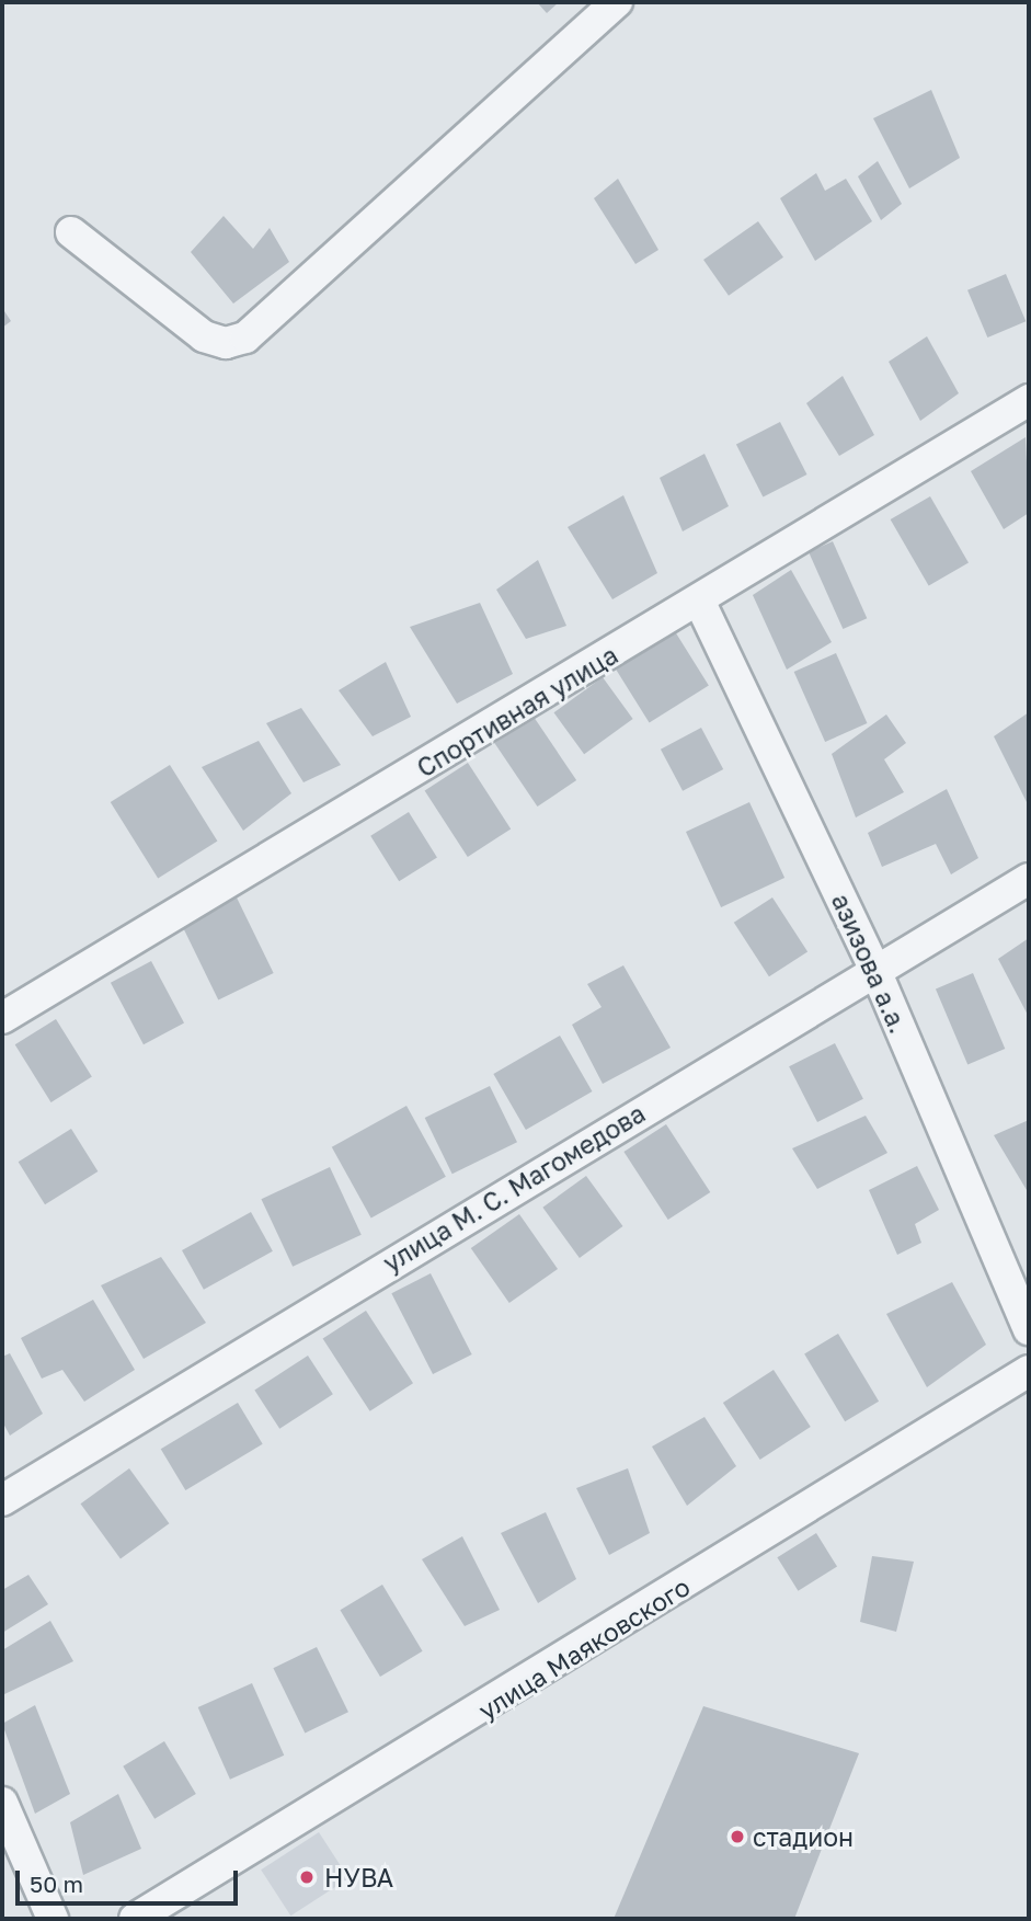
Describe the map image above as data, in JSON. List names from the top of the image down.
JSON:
{
  "streets": {
    "street": [
      "Спортивная улица",
      "азизова а.а.",
      "улица М. С. Магомедова",
      "улица Маяковского"
    ]
  },
  "crossings": [
    ["Спортивная улица", "азизова а.а."],
    ["азизова а.а.", "улица М. С. Магомедова"]
  ],
  "places": ["стадион", "НУВА"],
  "scale_bar": "50 m"
}
